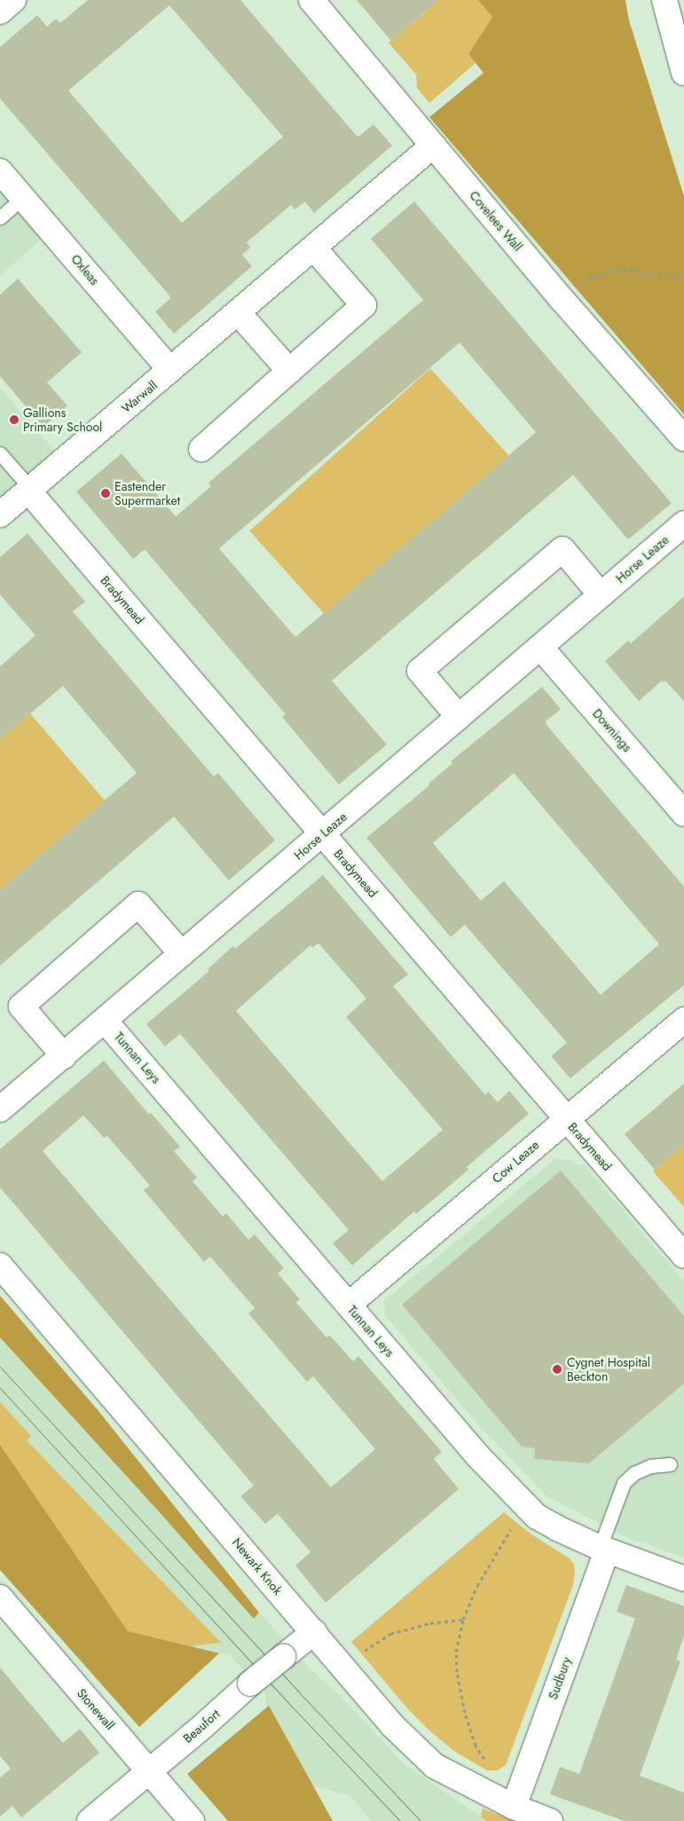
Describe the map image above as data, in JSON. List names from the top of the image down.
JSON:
{
  "streets": {
    "street": [
      "Covelees Wall",
      "Oxleas",
      "Warwall",
      "Horse Leaze",
      "Bradymead",
      "Downings",
      "Tunnan Leys",
      "Cow Leaze",
      "Newark Knok",
      "Sudbury",
      "Stonewall",
      "Beaufort"
    ]
  },
  "crossings": [
    ["Covelees Wall", "Warwall"],
    ["Oxleas", "Warwall"],
    ["Warwall", "Bradymead"],
    ["Horse Leaze", "Bradymead"],
    ["Horse Leaze", "Downings"],
    ["Horse Leaze", "Tunnan Leys"],
    ["Bradymead", "Cow Leaze"],
    ["Tunnan Leys", "Cow Leaze"],
    ["Tunnan Leys", "Sudbury"],
    ["Newark Knok", "Sudbury"],
    ["Newark Knok", "Beaufort"],
    ["Stonewall", "Beaufort"]
  ],
  "places": ["Gallions Primary School", "Eastender Supermarket", "Cygnet Hospital Beckton"]
}
